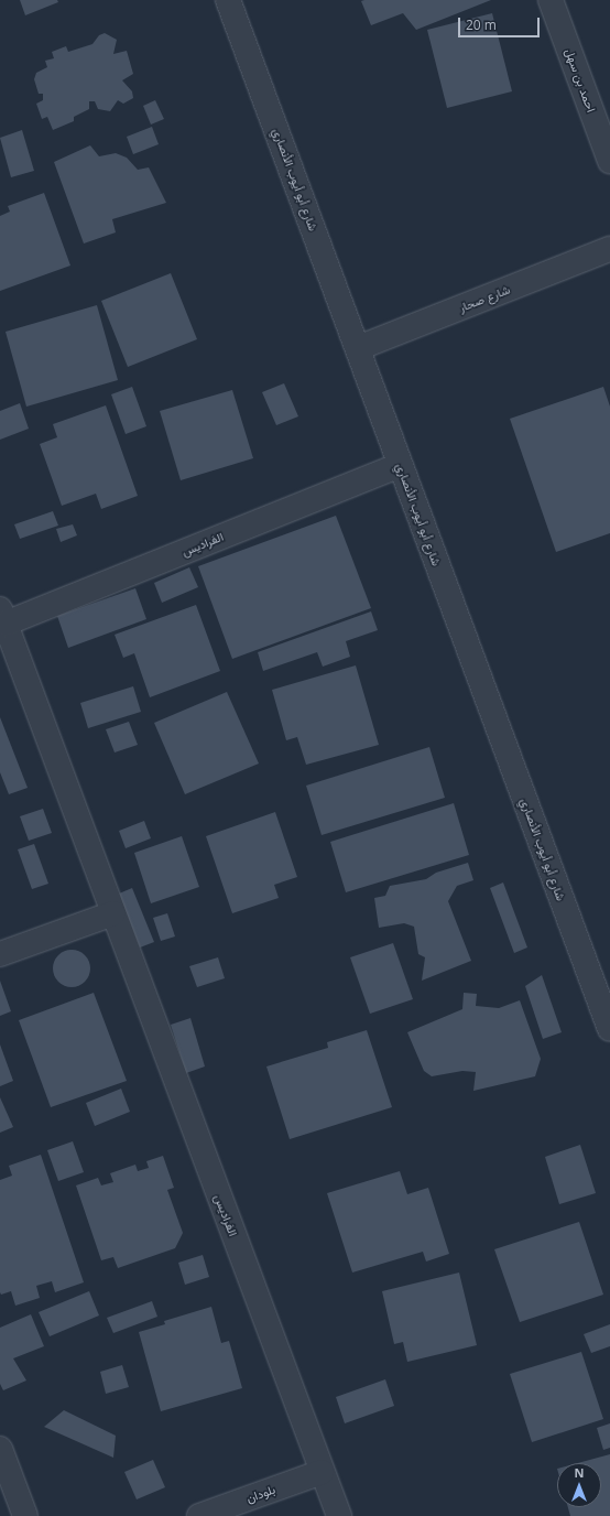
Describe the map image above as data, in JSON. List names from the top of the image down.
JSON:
{
  "streets": {
    "street": [
      "احمد بن سهل",
      "شارع أبو أيوب الأنصاري",
      "شارع صحار",
      "الفراديس",
      "بلودان"
    ]
  },
  "crossings": [
    ["شارع أبو أيوب الأنصاري", "شارع صحار"],
    ["شارع أبو أيوب الأنصاري", "الفراديس"],
    ["الفراديس", "بلودان"]
  ],
  "scale_bar": "20 m",
  "north": "top"
}
